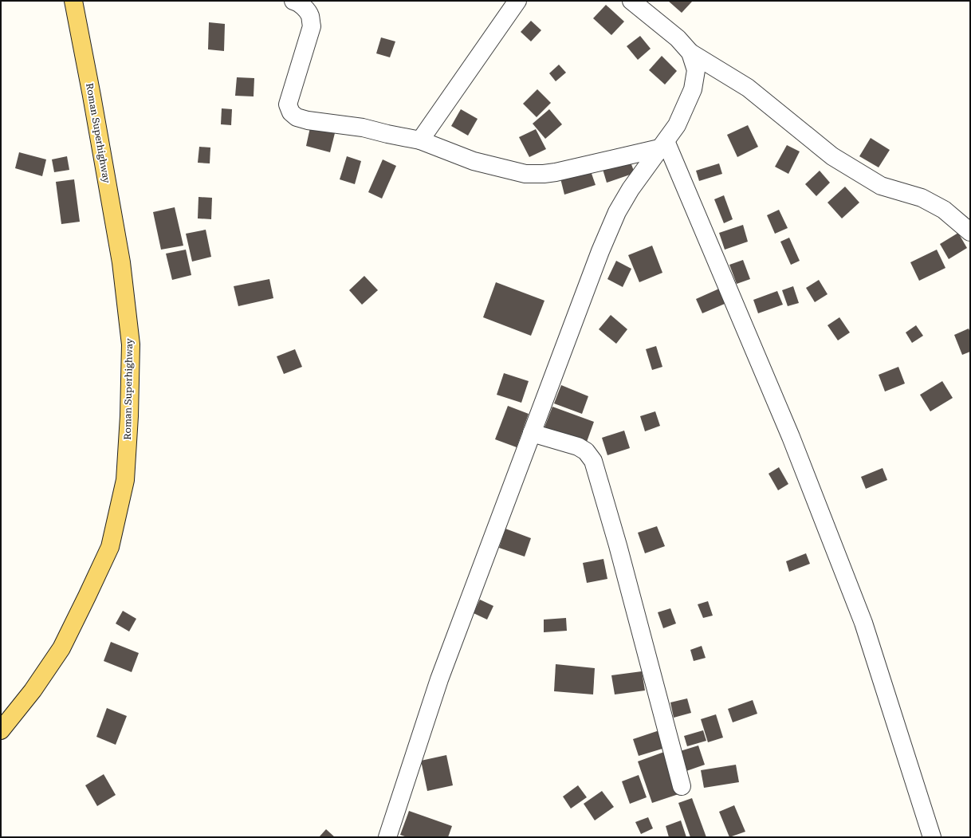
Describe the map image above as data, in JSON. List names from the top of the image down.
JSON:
{
  "streets": {
    "main road": ["Roman Superhighway"]
  }
}
